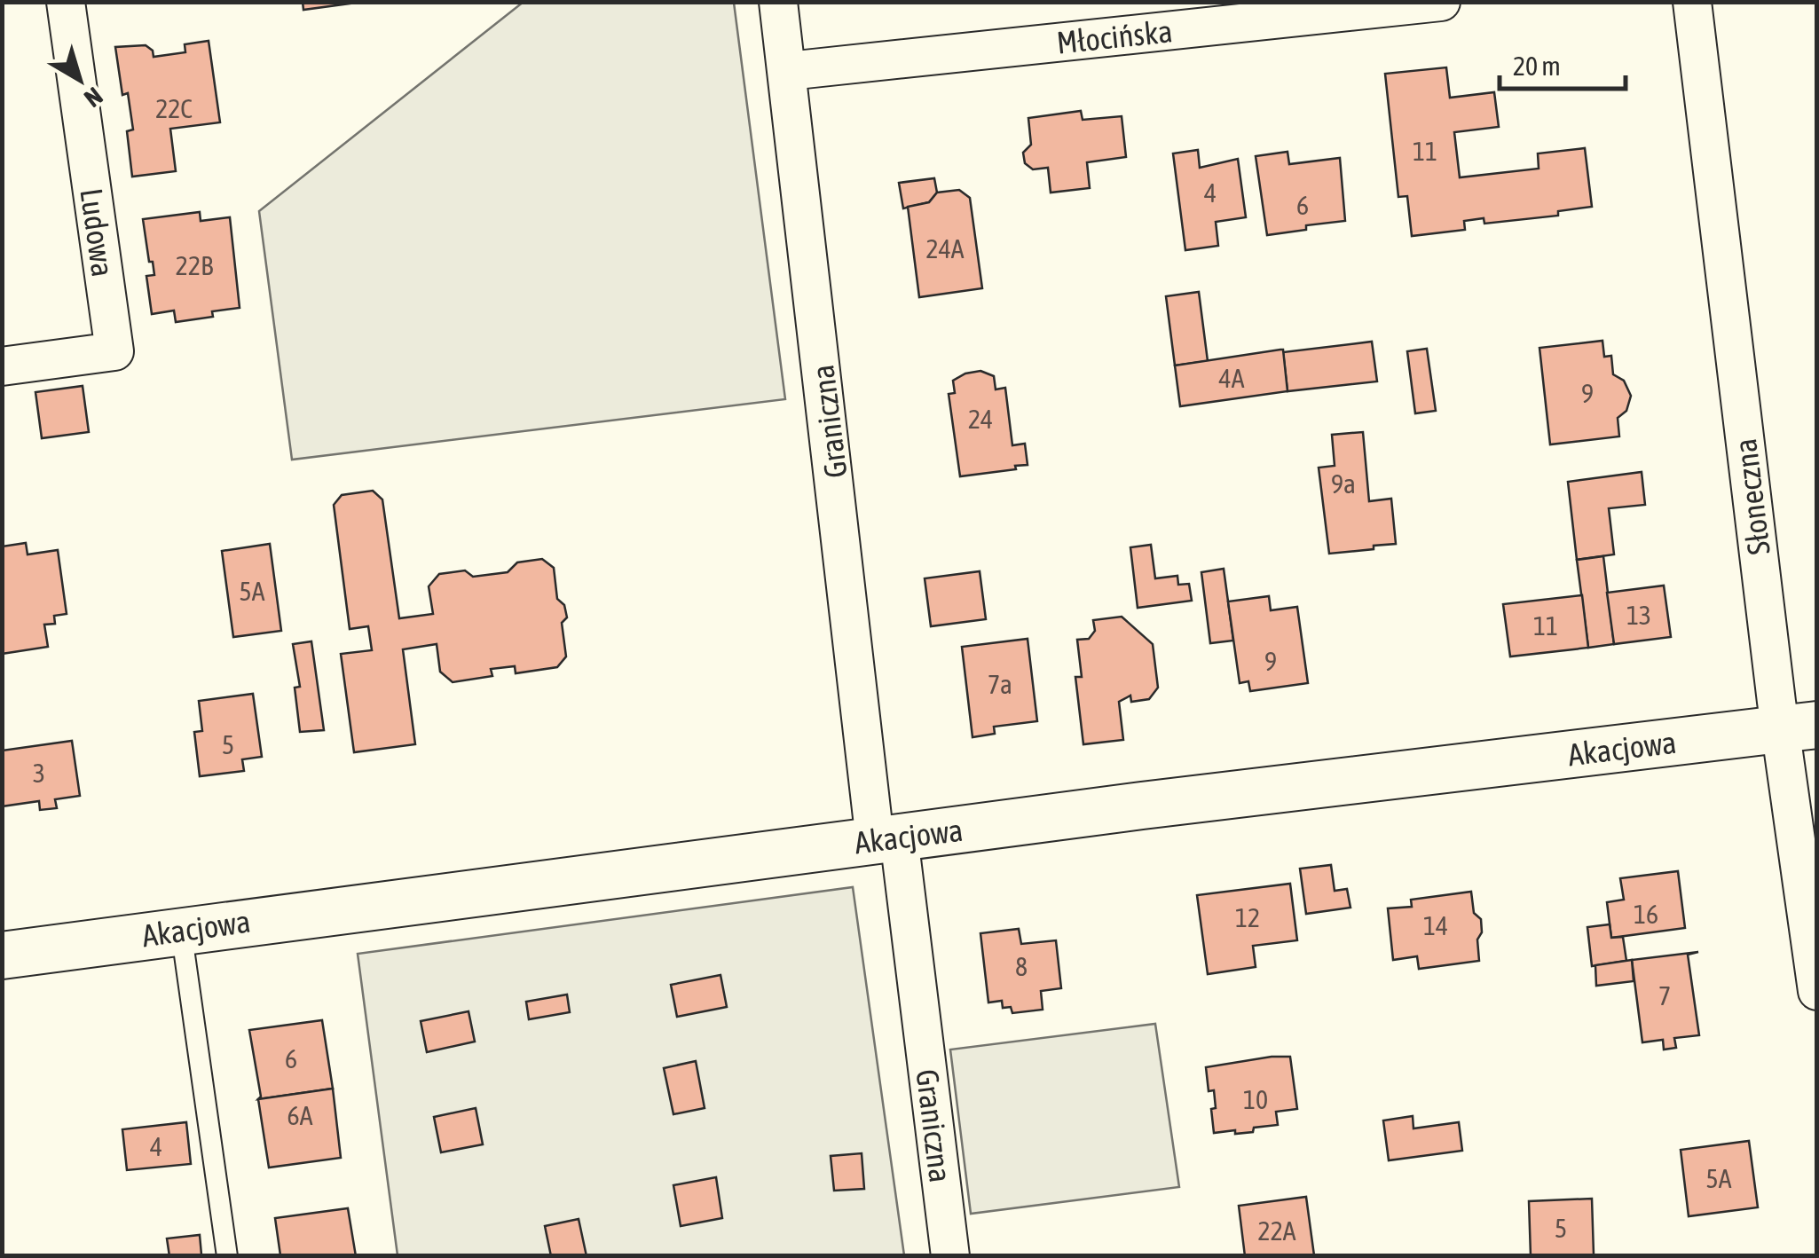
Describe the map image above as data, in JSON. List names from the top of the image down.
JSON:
{
  "streets": {
    "street": [
      "Młocińska",
      "Ludowa",
      "Graniczna",
      "Słoneczna",
      "Akacjowa"
    ]
  },
  "crossings": [
    ["Młocińska", "Graniczna"],
    ["Graniczna", "Akacjowa"],
    ["Słoneczna", "Akacjowa"]
  ],
  "house_numbers": [
    "22C",
    "11",
    "4",
    "6",
    "24A",
    "22B",
    "4A",
    "9",
    "24",
    "9a",
    "5A",
    "13",
    "11",
    "9",
    "7a",
    "5",
    "3",
    "16",
    "12",
    "14",
    "8",
    "7",
    "6",
    "10",
    "6A",
    "4",
    "5A",
    "5",
    "22A"
  ],
  "scale_bar": "20 m",
  "north": "bottom right"
}
